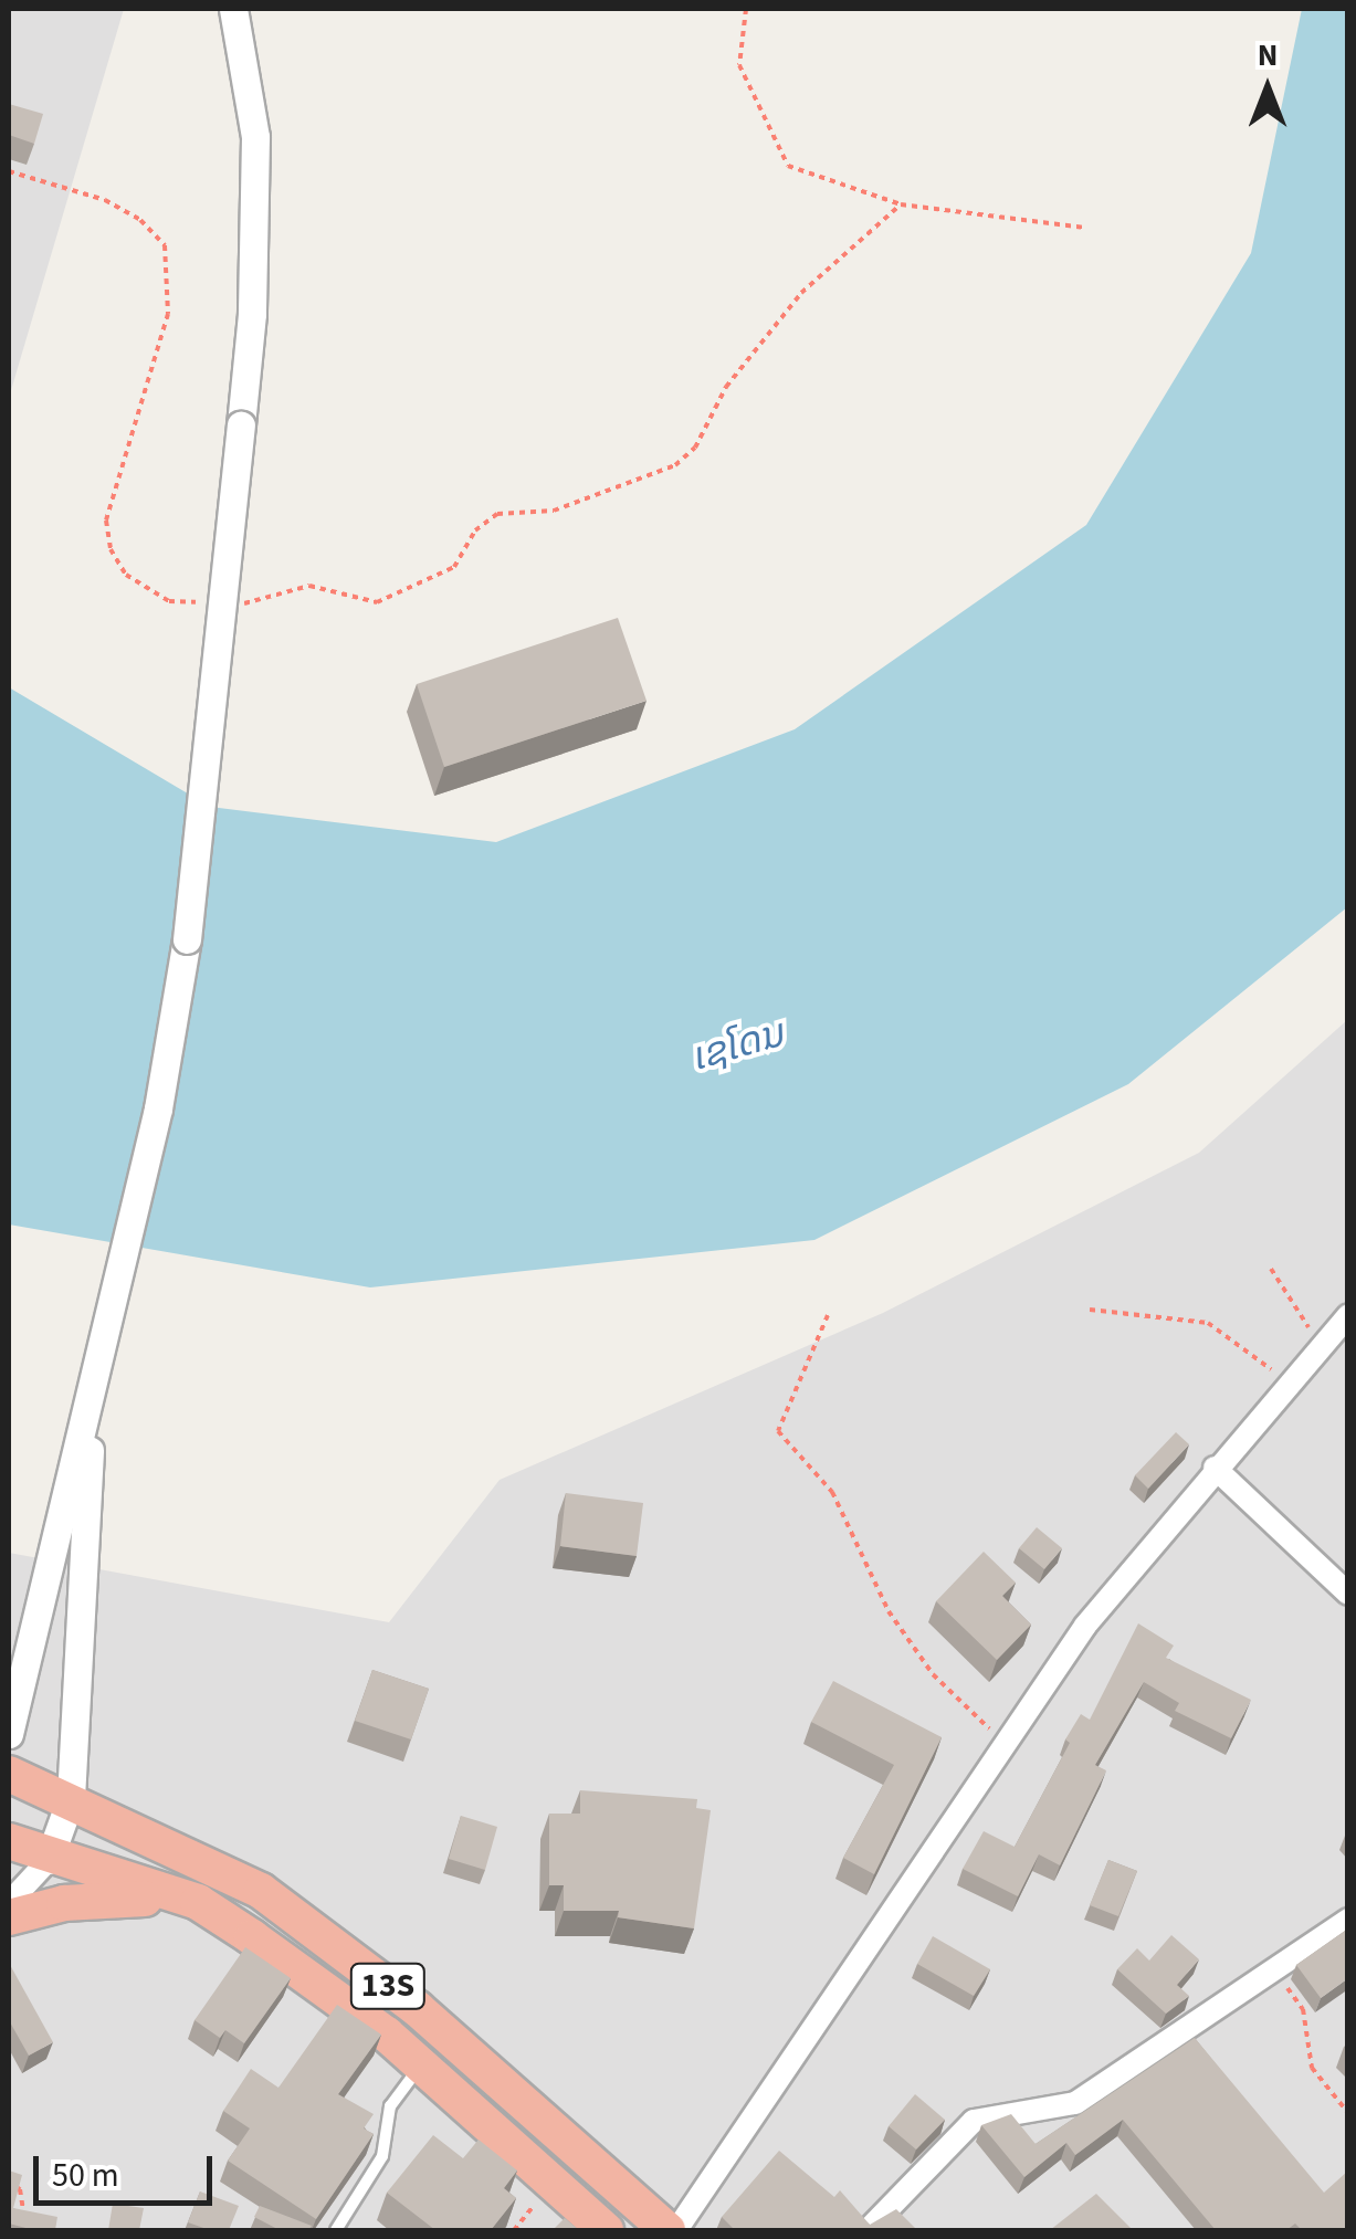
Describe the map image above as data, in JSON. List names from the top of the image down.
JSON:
{
  "streets": {
    "highway": ["13S"]
  },
  "water": ["ເຊໂດນ"],
  "scale_bar": "50 m",
  "north": "top"
}
